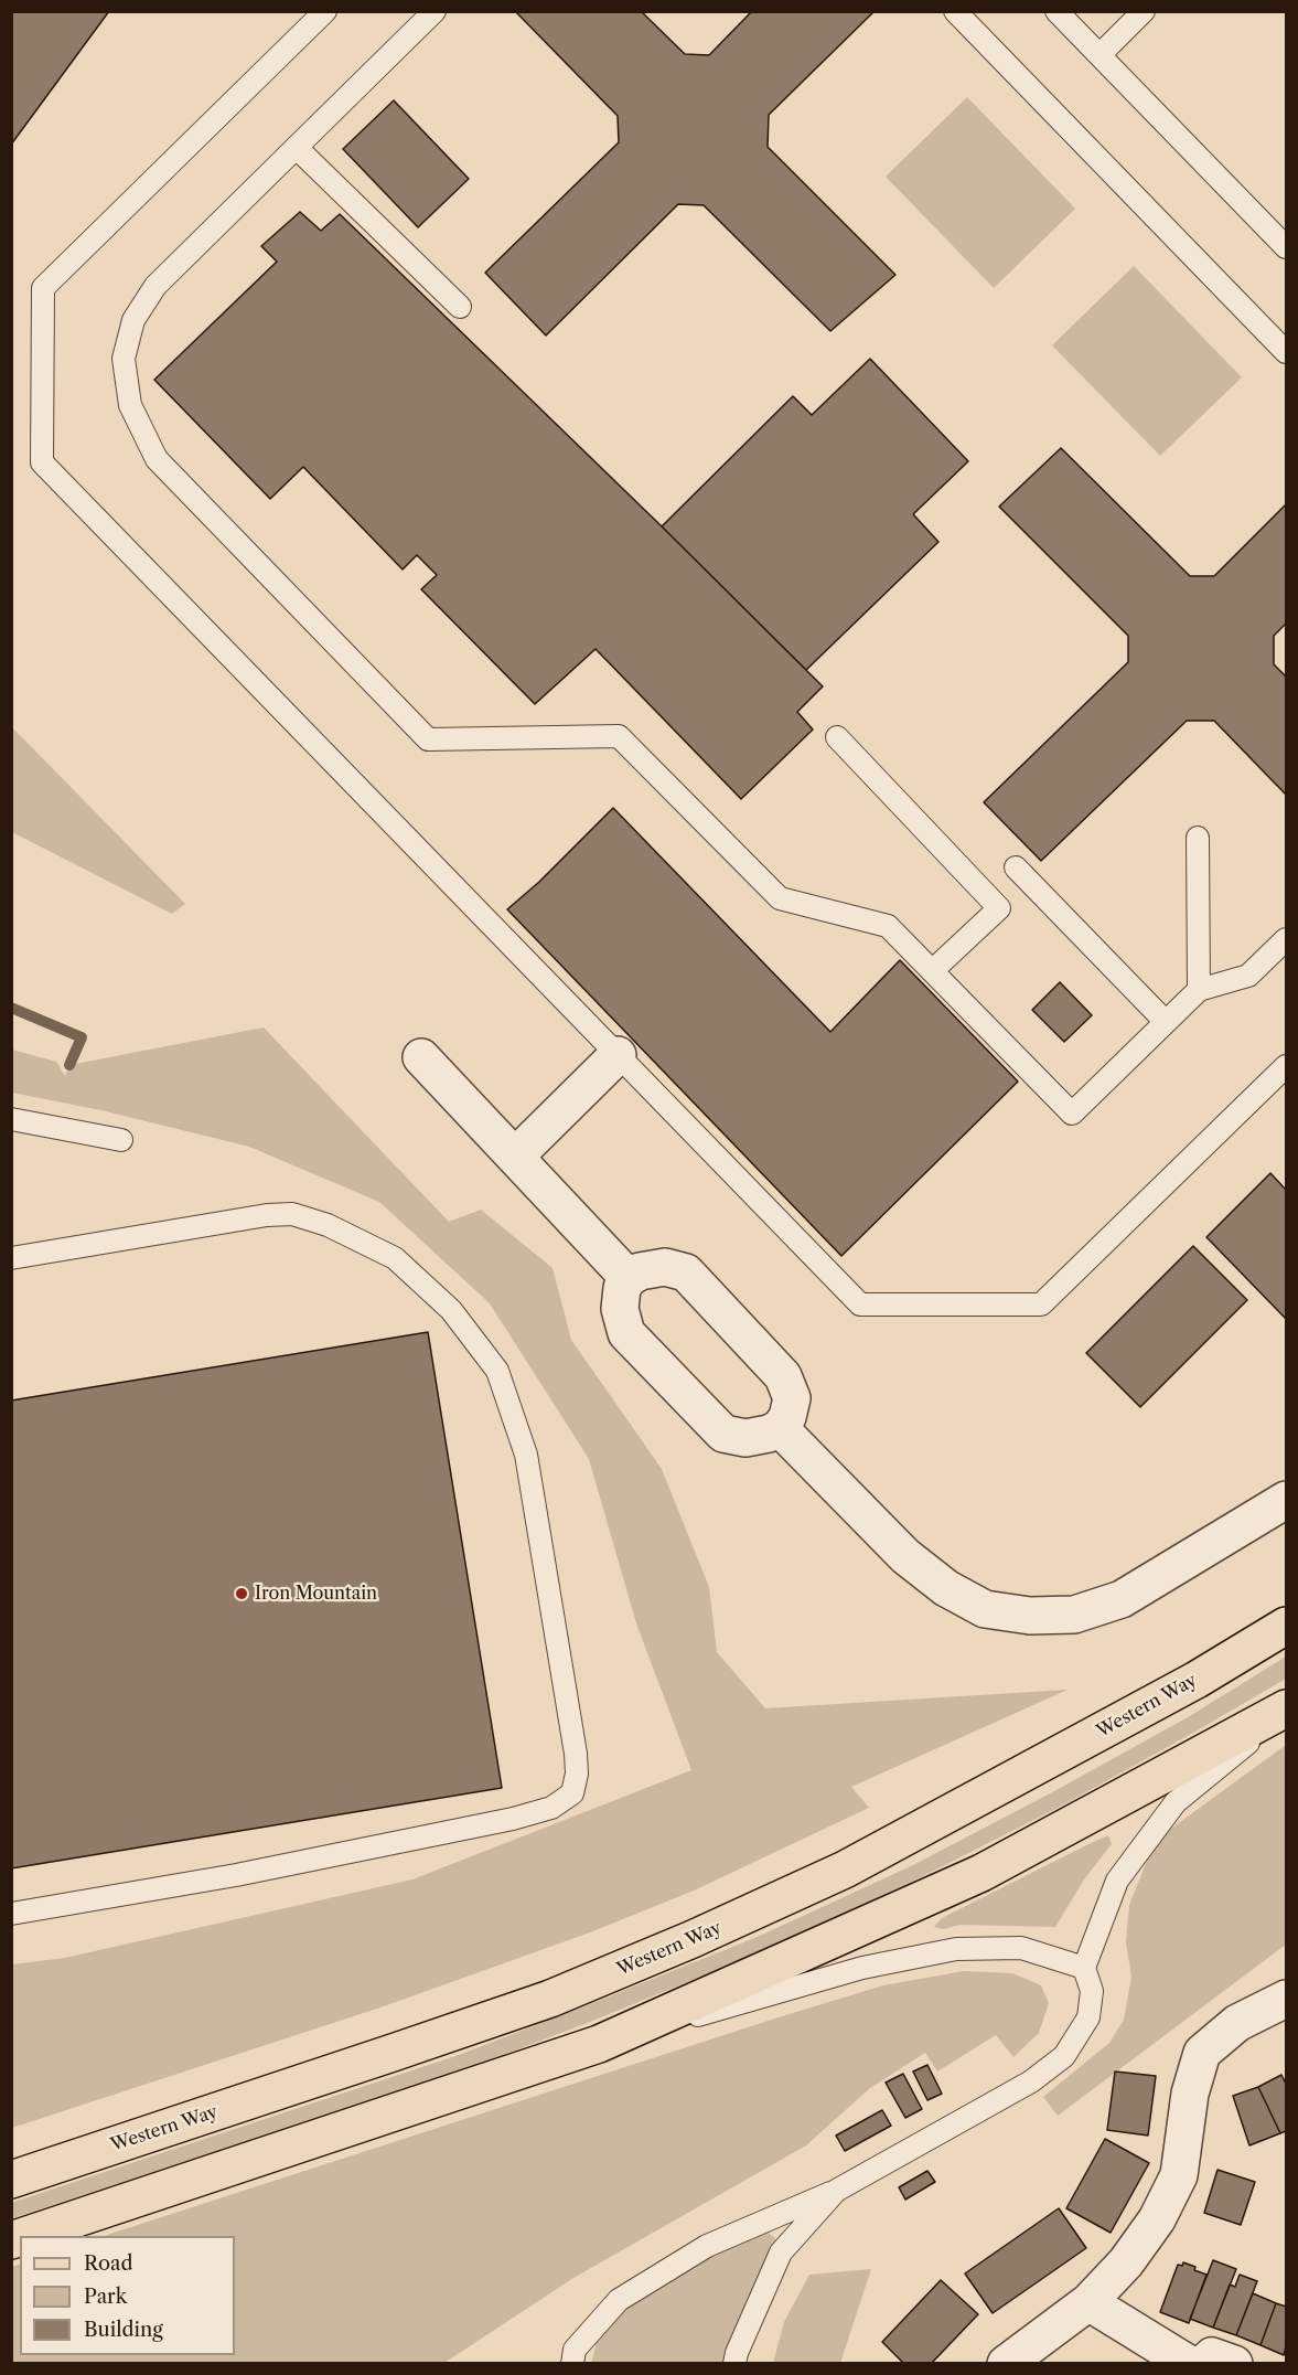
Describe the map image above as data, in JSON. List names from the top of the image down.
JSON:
{
  "streets": {
    "main road": ["Western Way"]
  },
  "places": ["Iron Mountain"],
  "legend": ["Road", "Park", "Building"]
}
